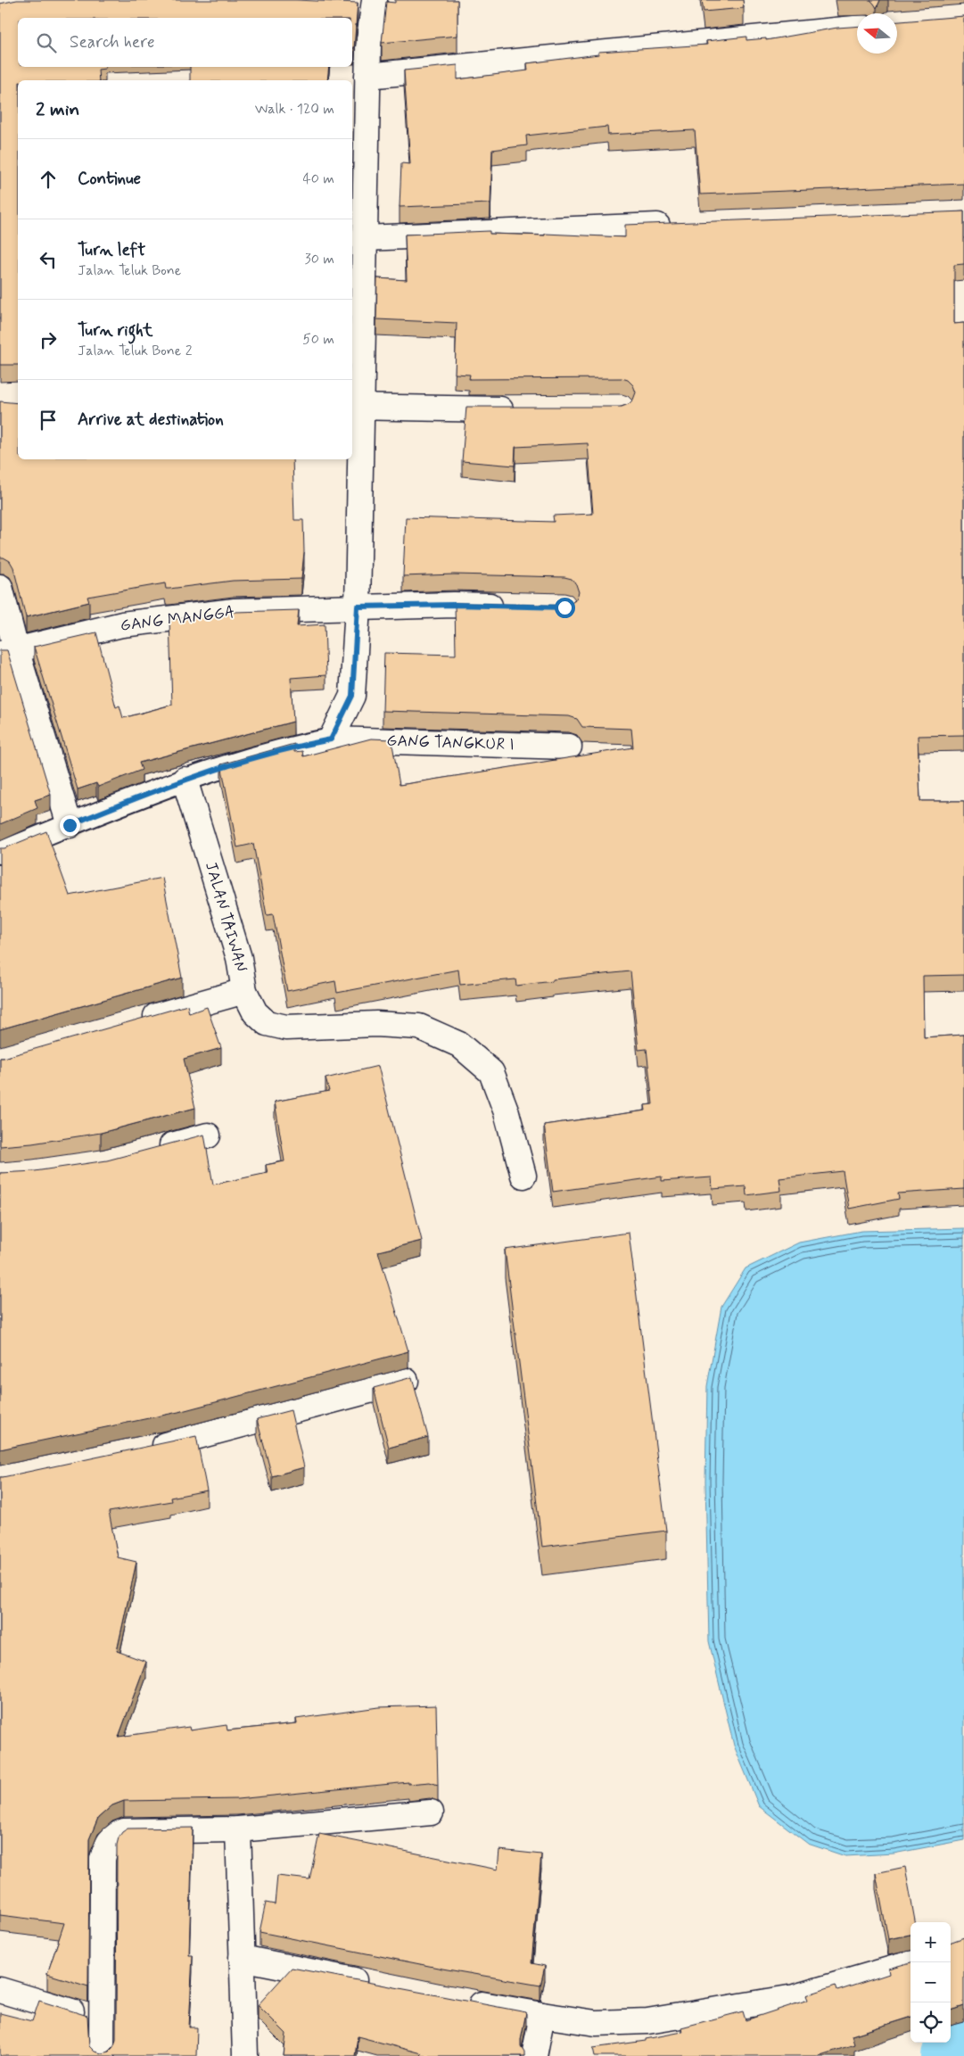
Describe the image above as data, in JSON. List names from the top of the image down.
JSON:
{
  "streets": {
    "street": ["GANG MANGGA", "GANG TANGKUR I", "JALAN TAIWAN"]
  },
  "north": "left",
  "page": {
    "search": "Search here",
    "heading": ["2 min", "Walk · 120 m"],
    "list": [
      ["Continue", "40 m"],
      ["Turn left", "Jalan Teluk Bone", "30 m"],
      ["Turn right", "Jalan Teluk Bone 2", "50 m"],
      "Arrive at destination"
    ],
    "map_buttons": ["+", "−"]
  }
}
